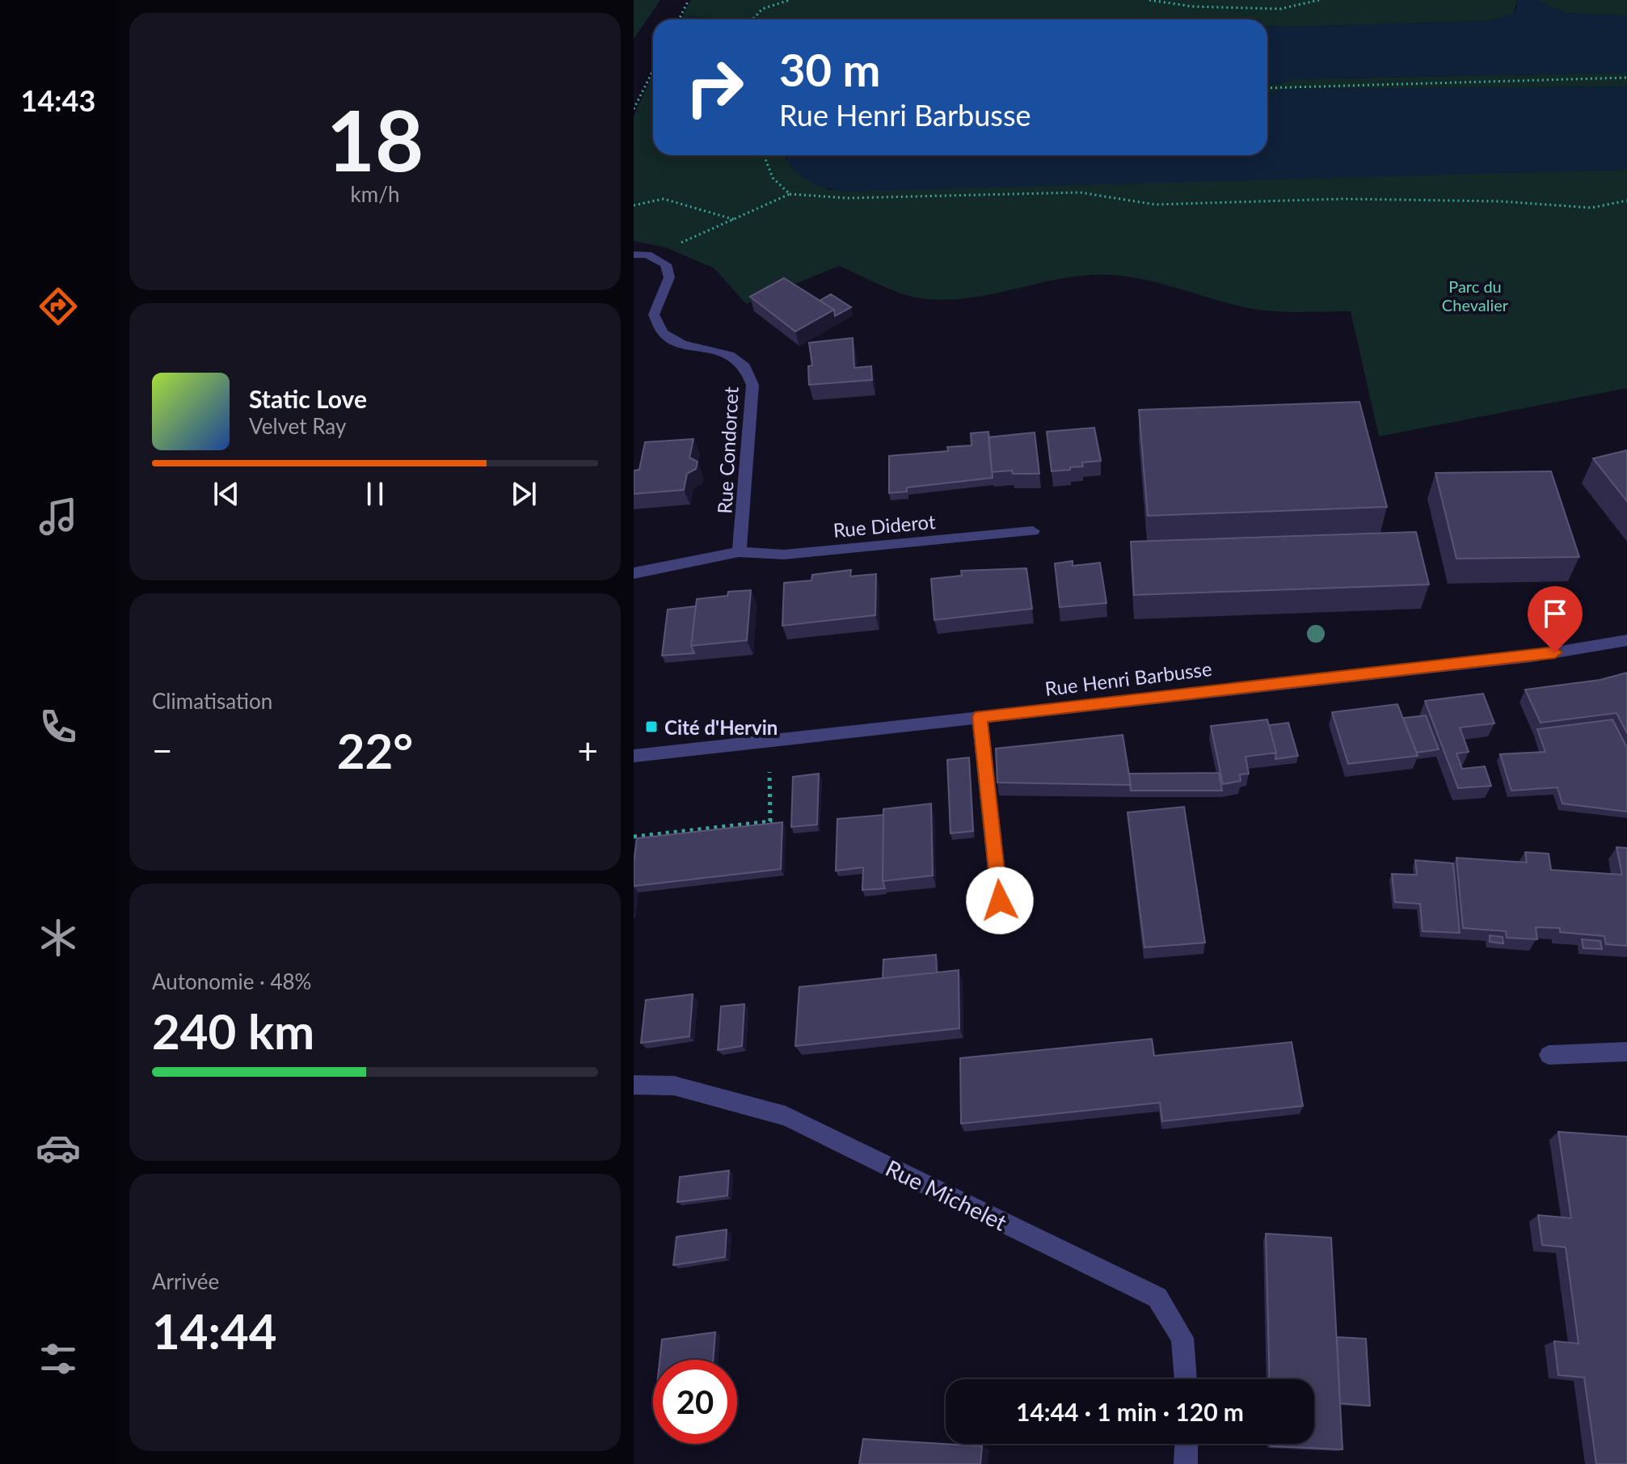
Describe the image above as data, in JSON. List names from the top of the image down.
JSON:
{
  "streets": {
    "street": [
      "Rue Condorcet",
      "Rue Diderot",
      "Rue Henri Barbusse",
      "Rue Michelet"
    ]
  },
  "crossings": [
    ["Rue Condorcet", "Rue Diderot"]
  ],
  "parks": ["Parc du Chevalier"],
  "places": {
    "transit": ["Cité d'Hervin"]
  },
  "page": {
    "tabs": "14:43",
    "tile": [
      ["18", "km/h"],
      "Climatisation",
      ["Autonomie · 48%", "240 km"],
      ["Arrivée", "14:44"]
    ],
    "turn": ["30 m", "Rue Henri Barbusse"],
    "song": ["Static Love", "Velvet Ray"],
    "heat": ["−", "22°", "+"],
    "limit": "20",
    "trip": "14:44 · 1 min · 120 m"
  }
}
